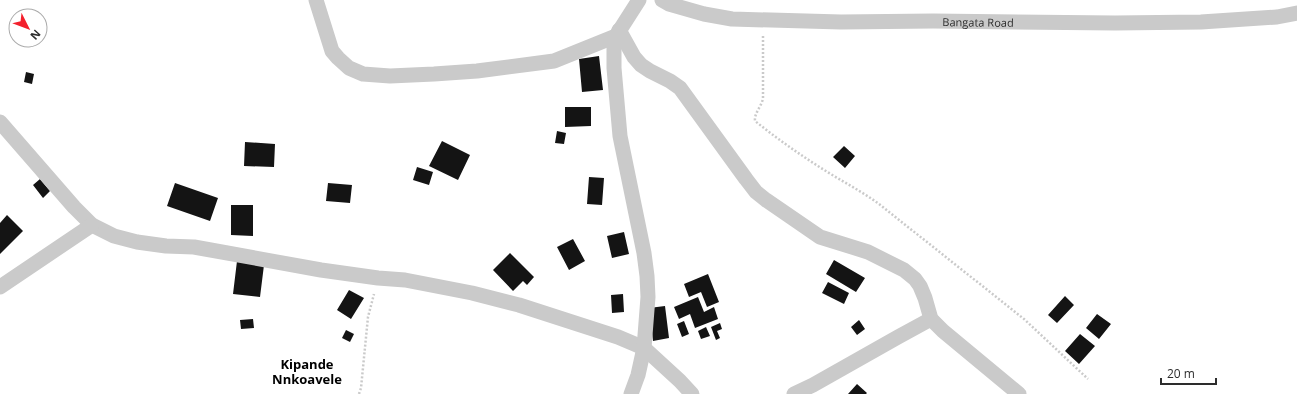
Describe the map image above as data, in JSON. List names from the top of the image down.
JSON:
{
  "streets": {
    "street": ["Bangata Road"]
  },
  "districts": ["Kipande Nnkoavele"],
  "scale_bar": "20 m",
  "north": "bottom right"
}
